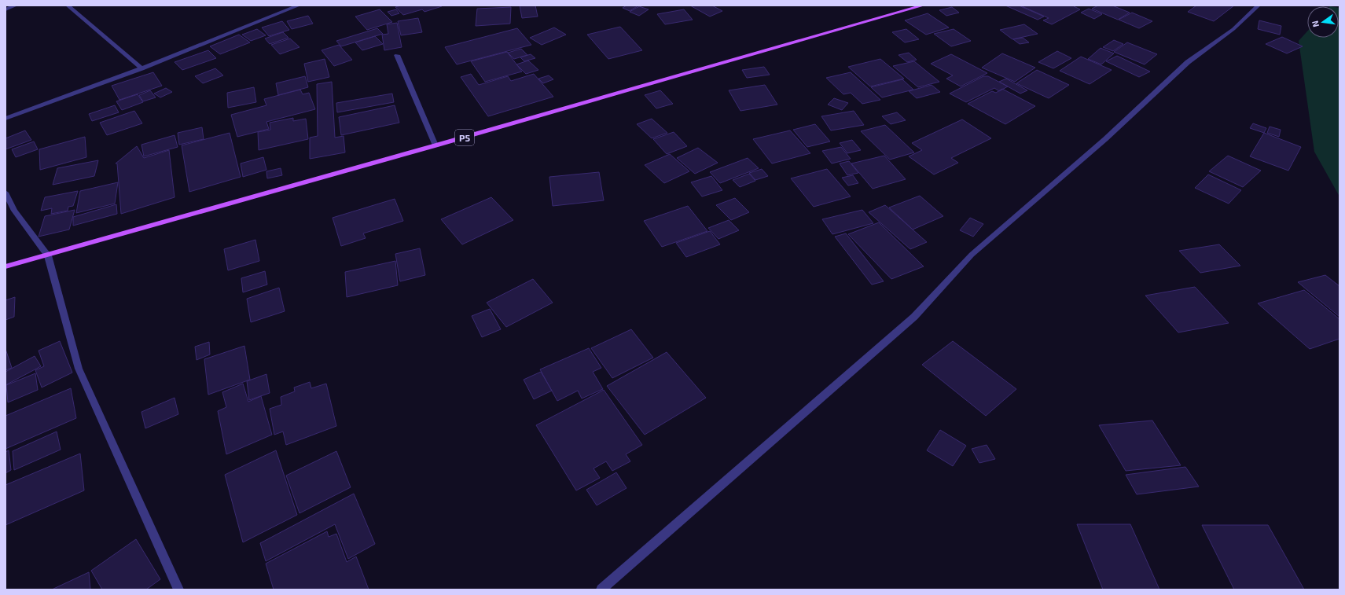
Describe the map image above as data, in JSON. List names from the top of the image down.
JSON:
{
  "streets": {
    "main road": ["P5"]
  },
  "north": "left"
}
